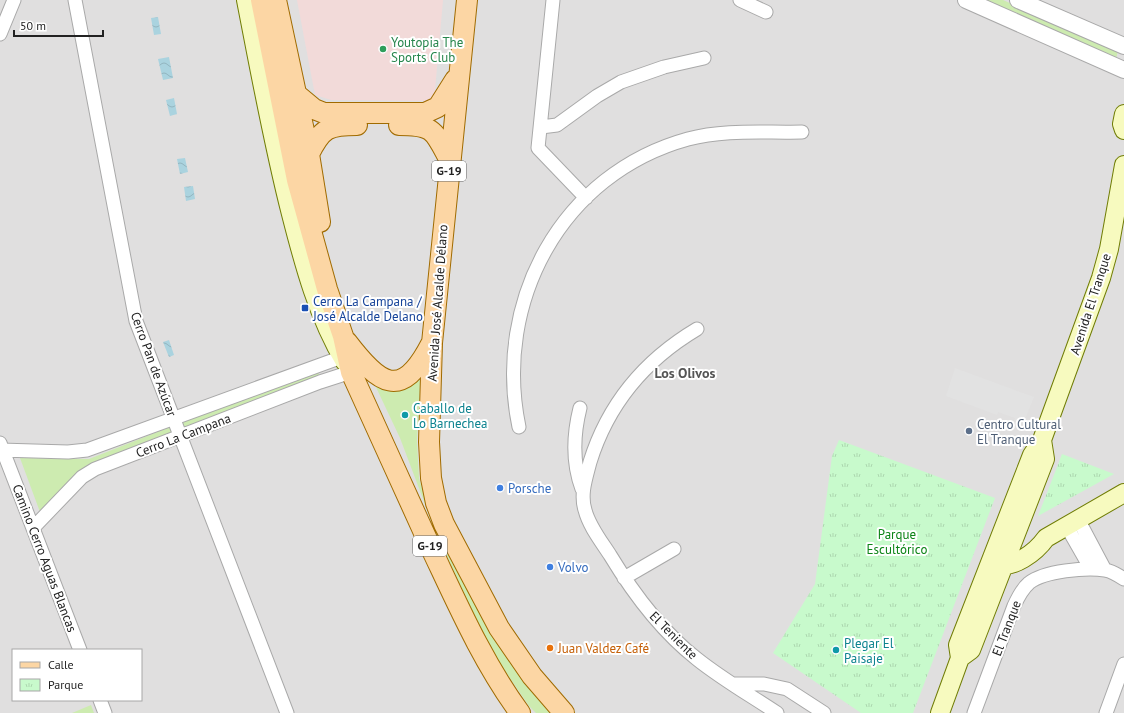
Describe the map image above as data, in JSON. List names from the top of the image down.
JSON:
{
  "streets": {
    "main road": ["G-19", "Avenida José Alcalde Délano", "Avenida El Tranque"],
    "street": [
      "Cerro Pan de Azúcar",
      "Cerro La Campana",
      "Camino Cerro Aguas Blancas",
      "El Tranque",
      "El Teniente"
    ]
  },
  "crossings": [
    ["G-19", "Cerro La Campana"],
    ["Cerro Pan de Azúcar", "Cerro La Campana"],
    ["Cerro La Campana", "Camino Cerro Aguas Blancas"]
  ],
  "districts": ["Los Olivos"],
  "parks": ["Parque Escultórico"],
  "places": {
    "other": [
      "Youtopia The Sports Club",
      "Caballo de Lo Barnechea",
      "Centro Cultural El Tranque",
      "Porsche",
      "Volvo",
      "Juan Valdez Café",
      "Plegar El Paisaje"
    ],
    "transit": ["Cerro La Campana / José Alcalde Delano"]
  },
  "legend": ["Calle", "Parque"],
  "scale_bar": "50 m"
}
